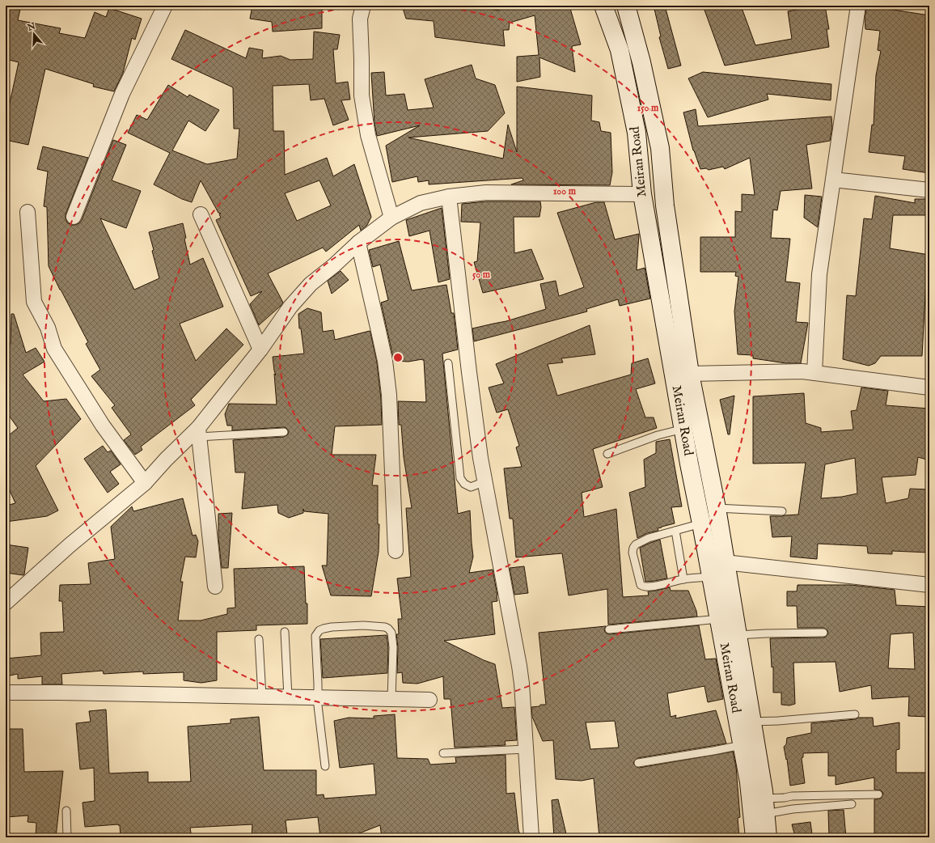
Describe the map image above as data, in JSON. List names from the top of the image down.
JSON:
{
  "streets": {
    "main road": ["Meiran Road"]
  },
  "north": "top",
  "rings": ["150 m", "100 m", "50 m"]
}
